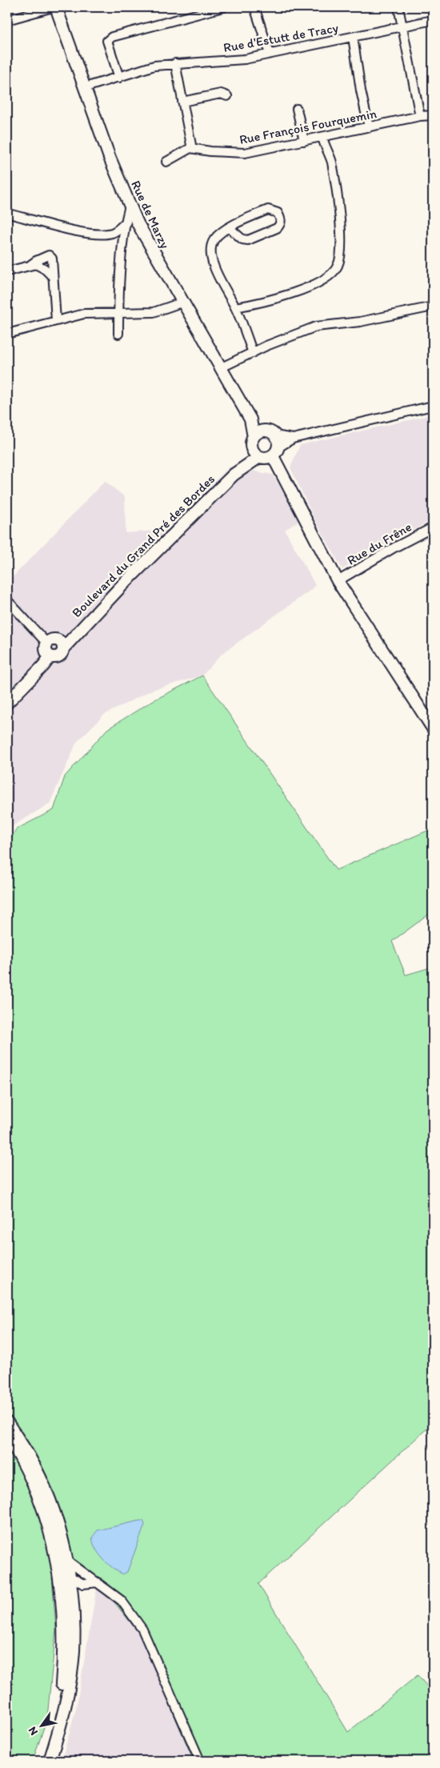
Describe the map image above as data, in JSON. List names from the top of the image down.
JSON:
{
  "streets": {
    "main road": ["Rue de Marzy", "Boulevard du Grand Pré des Bordes"],
    "street": ["Rue d'Estutt de Tracy", "Rue François Fourquemin", "Rue du Frêne"]
  },
  "crossings": [
    ["Rue d'Estutt de Tracy", "Rue de Marzy"],
    ["Rue de Marzy", "Boulevard du Grand Pré des Bordes"]
  ],
  "north": "bottom left"
}
